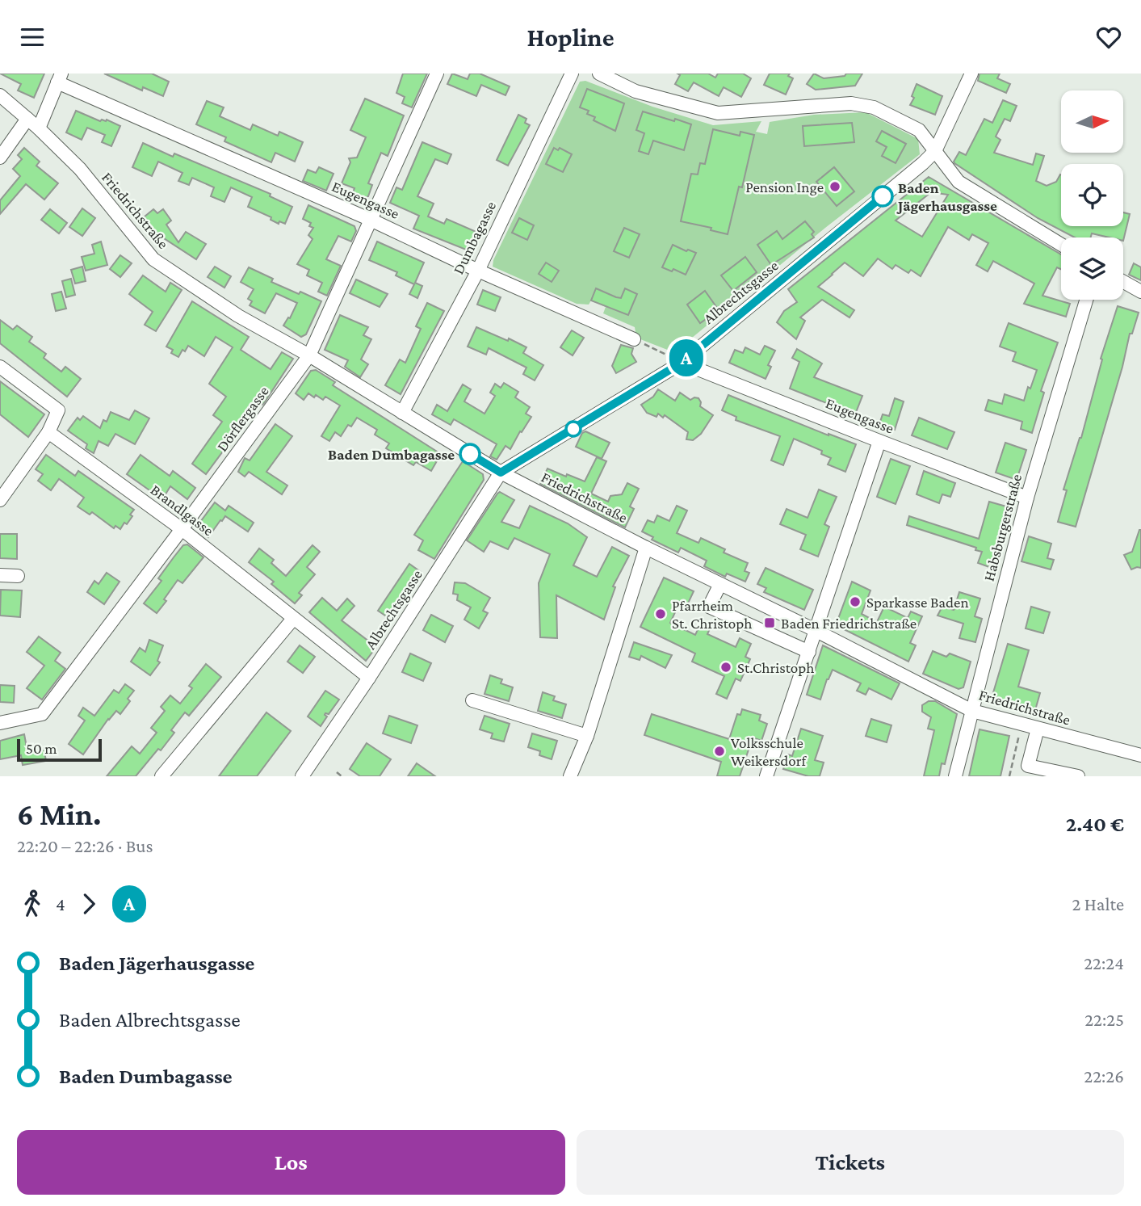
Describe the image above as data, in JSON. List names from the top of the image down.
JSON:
{
  "streets": {
    "street": [
      "Eugengasse",
      "Friedrichstraße",
      "Dumbagasse",
      "Albrechtsgasse",
      "Dörflergasse",
      "Brandlgasse",
      "Habsburgerstraße"
    ]
  },
  "crossings": [
    ["Eugengasse", "Dumbagasse"],
    ["Eugengasse", "Albrechtsgasse"],
    ["Eugengasse", "Dörflergasse"],
    ["Eugengasse", "Habsburgerstraße"],
    ["Friedrichstraße", "Dumbagasse"],
    ["Friedrichstraße", "Albrechtsgasse"],
    ["Friedrichstraße", "Dörflergasse"],
    ["Friedrichstraße", "Habsburgerstraße"],
    ["Albrechtsgasse", "Brandlgasse"],
    ["Dörflergasse", "Brandlgasse"]
  ],
  "places": {
    "other": [
      "Pension Inge",
      "Baden Jägerhausgasse",
      "Baden Dumbagasse",
      "Sparkasse Baden",
      "Pfarrheim St. Christoph",
      "St.Christoph",
      "Volksschule Weikersdorf"
    ],
    "transit": ["Baden Friedrichstraße"]
  },
  "lines": ["bus line A"],
  "scale_bar": "50 m",
  "north": "right",
  "page": {
    "header": "Hopline",
    "on_map": "A",
    "scale": "50 m",
    "heading": ["6 Min.", "22:20 – 22:26 · Bus", "2.40 €"],
    "legs": ["4", "A", "2 Halte"],
    "list": [
      {
        "name": "Baden Jägerhausgasse",
        "value": "22:24"
      },
      {
        "name": "Baden Albrechtsgasse",
        "value": "22:25"
      },
      {
        "name": "Baden Dumbagasse",
        "value": "22:26"
      }
    ],
    "buttons": ["Los", "Tickets"]
  }
}
